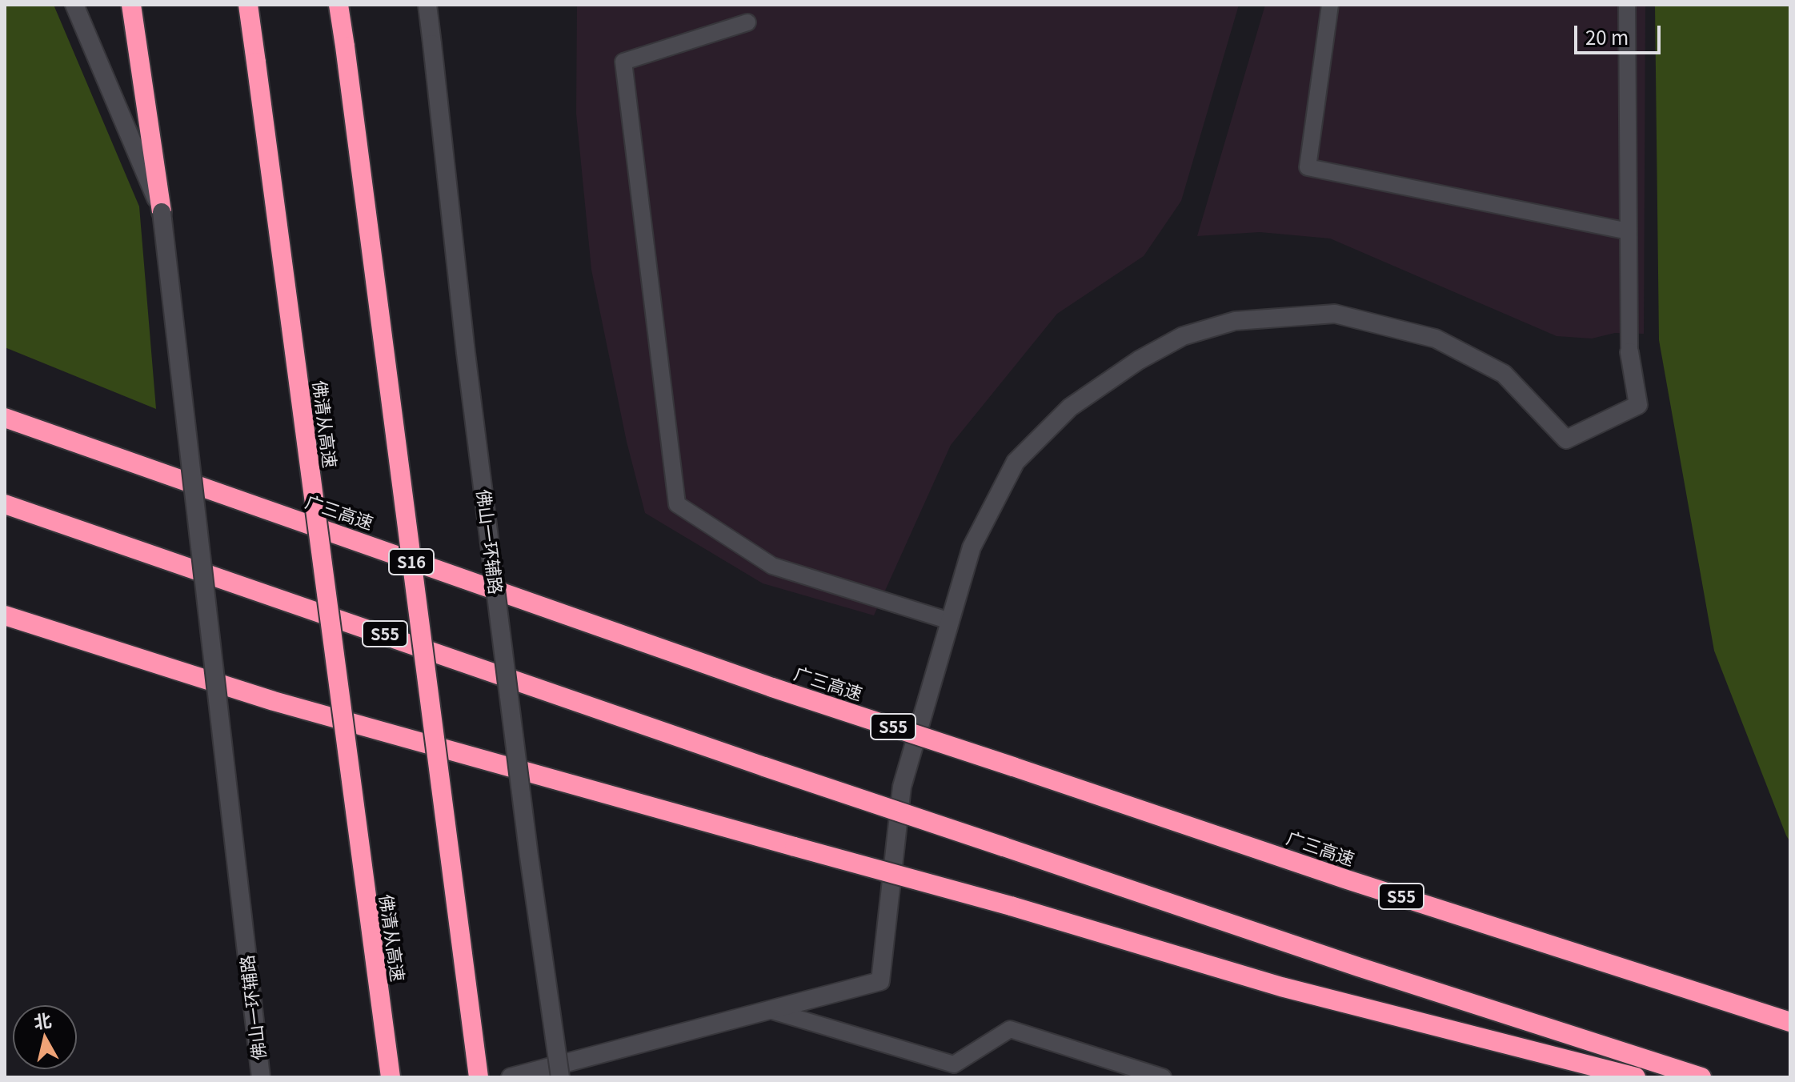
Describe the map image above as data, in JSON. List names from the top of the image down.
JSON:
{
  "streets": {
    "highway": [
      "佛清从高速",
      "广三高速",
      "S16",
      "S55"
    ],
    "main road": ["佛山一环辅路"]
  },
  "scale_bar": "20 m",
  "north": "top"
}
